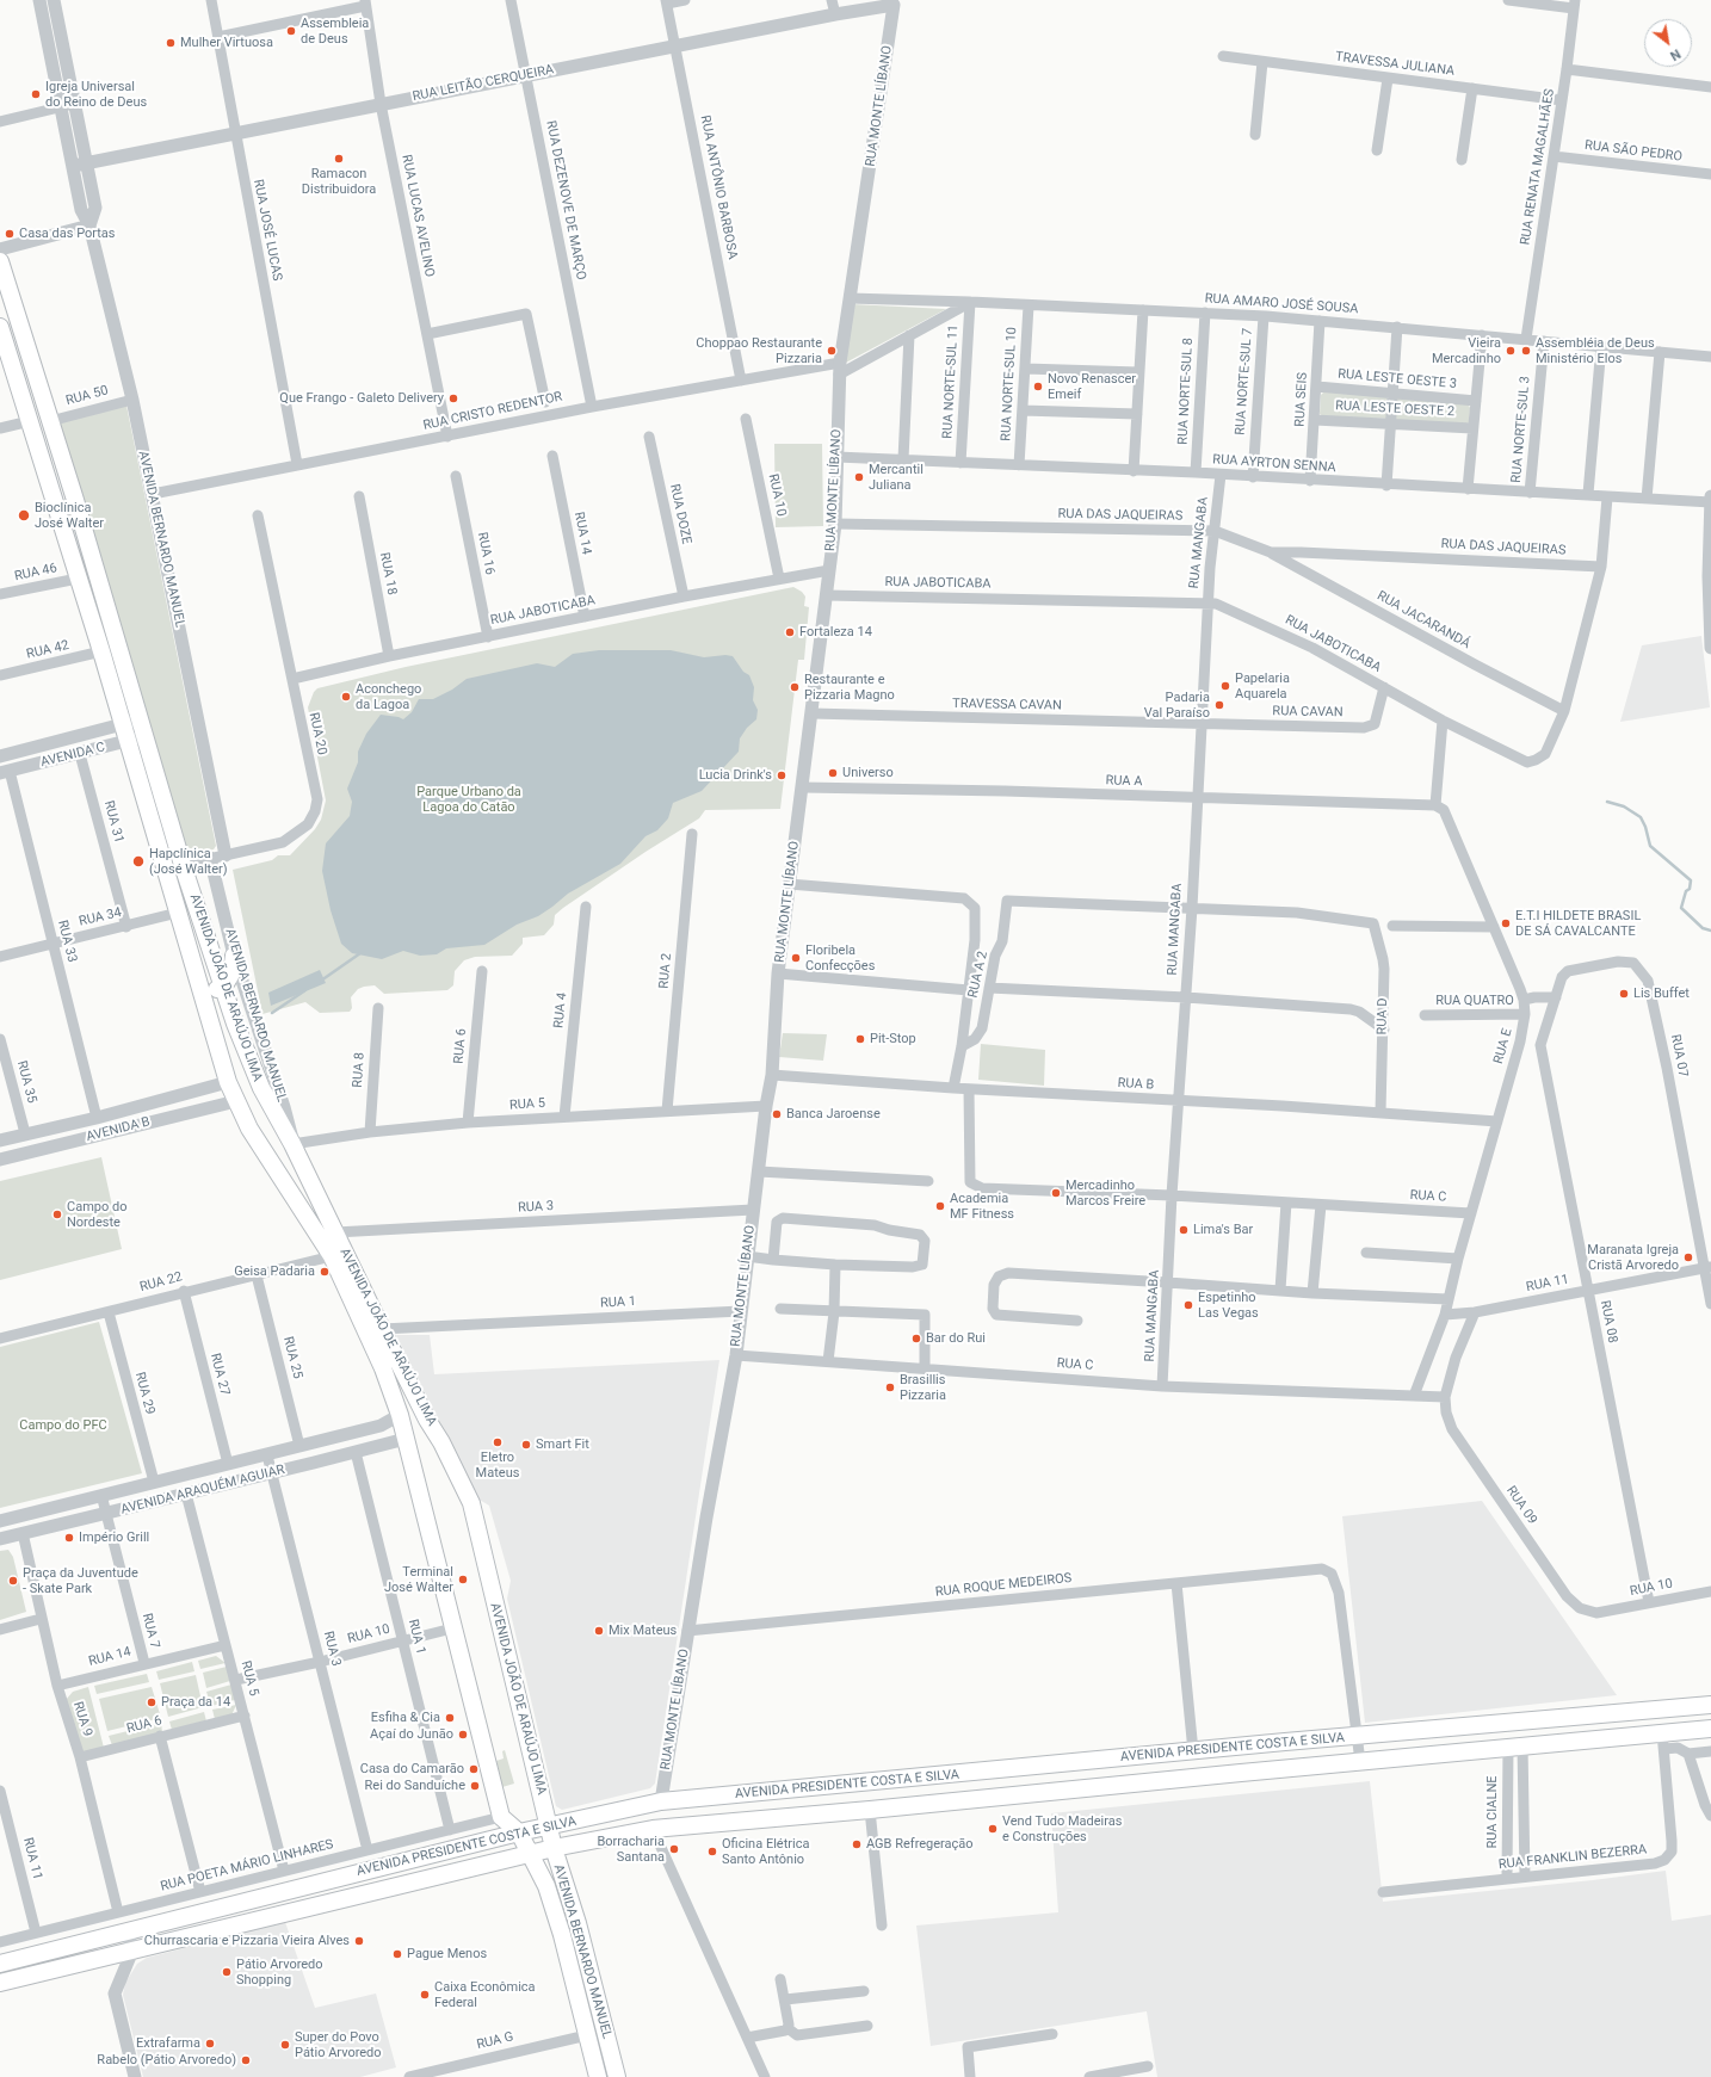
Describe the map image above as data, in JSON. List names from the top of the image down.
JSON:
{
  "streets": {
    "main road": ["AVENIDA BERNARDO MANUEL", "AVENIDA JOÃO DE ARAÚJO LIMA", "AVENIDA PRESIDENTE COSTA E SILVA"],
    "street": [
      "TRAVESSA JULIANA",
      "RUA LEITÃO CERQUEIRA",
      "RUA MONTE LÍBANO",
      "RUA SÃO PEDRO",
      "RUA RENATA MAGALHÃES",
      "RUA ANTÔNIO BARBOSA",
      "RUA DEZENOVE DE MARÇO",
      "RUA LUCAS AVELINO",
      "RUA JOSÉ LUCAS",
      "RUA AMARO JOSÉ SOUSA",
      "RUA LESTE OESTE 3",
      "RUA NORTE-SUL 11",
      "RUA NORTE-SUL 7",
      "RUA NORTE-SUL 10",
      "RUA NORTE-SUL 8",
      "RUA 50",
      "RUA SEIS",
      "RUA LESTE OESTE 2",
      "RUA CRISTO REDENTOR",
      "RUA NORTE-SUL 3",
      "RUA AYRTON SENNA",
      "RUA 10",
      "RUA DOZE",
      "RUA DAS JAQUEIRAS",
      "RUA 14",
      "RUA MANGABA",
      "RUA 16",
      "RUA 46",
      "RUA 18",
      "RUA JABOTICABA",
      "RUA JACARANDÁ",
      "RUA 42",
      "TRAVESSA CAVAN",
      "RUA CAVAN",
      "RUA 20",
      "AVENIDA C",
      "RUA A",
      "RUA 31",
      "RUA 34",
      "RUA 33",
      "RUA 2",
      "RUA A 2",
      "RUA QUATRO",
      "RUA 4",
      "RUA D",
      "RUA 6",
      "RUA E",
      "RUA 07",
      "RUA 8",
      "RUA 35",
      "RUA B",
      "RUA 5",
      "AVENIDA B",
      "RUA C",
      "RUA 3",
      "RUA 22",
      "RUA 11",
      "RUA 1",
      "RUA 08",
      "RUA 25",
      "RUA 27",
      "RUA 29",
      "AVENIDA ARAQUÉM AGUIAR",
      "RUA 09",
      "RUA ROQUE MEDEIROS",
      "RUA 7",
      "RUA 9",
      "RUA CIALNE",
      "RUA FRANKLIN BEZERRA",
      "RUA POETA MÁRIO LINHARES",
      "RUA G"
    ]
  },
  "crossings": [
    ["TRAVESSA JULIANA", "RUA RENATA MAGALHÃES"],
    ["RUA LEITÃO CERQUEIRA", "RUA MONTE LÍBANO"],
    ["RUA LEITÃO CERQUEIRA", "RUA ANTÔNIO BARBOSA"],
    ["RUA LEITÃO CERQUEIRA", "RUA DEZENOVE DE MARÇO"],
    ["RUA LEITÃO CERQUEIRA", "RUA LUCAS AVELINO"],
    ["RUA LEITÃO CERQUEIRA", "RUA JOSÉ LUCAS"],
    ["RUA LEITÃO CERQUEIRA", "AVENIDA BERNARDO MANUEL"],
    ["RUA MONTE LÍBANO", "RUA AMARO JOSÉ SOUSA"],
    ["RUA MONTE LÍBANO", "RUA CRISTO REDENTOR"],
    ["RUA MONTE LÍBANO", "RUA AYRTON SENNA"],
    ["RUA MONTE LÍBANO", "RUA DAS JAQUEIRAS"],
    ["RUA MONTE LÍBANO", "RUA JABOTICABA"],
    ["RUA MONTE LÍBANO", "TRAVESSA CAVAN"],
    ["RUA MONTE LÍBANO", "RUA A"],
    ["RUA MONTE LÍBANO", "RUA B"],
    ["RUA MONTE LÍBANO", "RUA 5"],
    ["RUA MONTE LÍBANO", "RUA C"],
    ["RUA MONTE LÍBANO", "RUA 3"],
    ["RUA MONTE LÍBANO", "RUA 1"],
    ["RUA MONTE LÍBANO", "RUA ROQUE MEDEIROS"],
    ["RUA MONTE LÍBANO", "AVENIDA PRESIDENTE COSTA E SILVA"],
    ["RUA SÃO PEDRO", "RUA RENATA MAGALHÃES"],
    ["RUA RENATA MAGALHÃES", "RUA AMARO JOSÉ SOUSA"],
    ["RUA ANTÔNIO BARBOSA", "RUA CRISTO REDENTOR"],
    ["RUA DEZENOVE DE MARÇO", "RUA CRISTO REDENTOR"],
    ["RUA LUCAS AVELINO", "RUA CRISTO REDENTOR"],
    ["RUA JOSÉ LUCAS", "RUA CRISTO REDENTOR"],
    ["RUA AMARO JOSÉ SOUSA", "RUA NORTE-SUL 11"],
    ["RUA AMARO JOSÉ SOUSA", "RUA NORTE-SUL 7"],
    ["RUA AMARO JOSÉ SOUSA", "RUA NORTE-SUL 10"],
    ["RUA AMARO JOSÉ SOUSA", "RUA NORTE-SUL 8"],
    ["RUA AMARO JOSÉ SOUSA", "RUA SEIS"],
    ["RUA AMARO JOSÉ SOUSA", "RUA CRISTO REDENTOR"],
    ["RUA AMARO JOSÉ SOUSA", "RUA NORTE-SUL 3"],
    ["RUA LESTE OESTE 3", "RUA SEIS"],
    ["RUA NORTE-SUL 11", "RUA CRISTO REDENTOR"],
    ["RUA NORTE-SUL 11", "RUA AYRTON SENNA"],
    ["RUA NORTE-SUL 7", "RUA AYRTON SENNA"],
    ["RUA NORTE-SUL 10", "RUA AYRTON SENNA"],
    ["RUA NORTE-SUL 8", "RUA AYRTON SENNA"],
    ["RUA 50", "AVENIDA BERNARDO MANUEL"],
    ["RUA 50", "AVENIDA JOÃO DE ARAÚJO LIMA"],
    ["RUA SEIS", "RUA LESTE OESTE 2"],
    ["RUA SEIS", "RUA AYRTON SENNA"],
    ["RUA CRISTO REDENTOR", "AVENIDA BERNARDO MANUEL"],
    ["RUA NORTE-SUL 3", "RUA AYRTON SENNA"],
    ["RUA AYRTON SENNA", "RUA MANGABA"],
    ["RUA AYRTON SENNA", "RUA JABOTICABA"],
    ["RUA 10", "RUA JABOTICABA"],
    ["RUA 10", "AVENIDA JOÃO DE ARAÚJO LIMA"],
    ["RUA 10", "RUA 5"],
    ["RUA 10", "RUA 3"],
    ["RUA 10", "RUA 1"],
    ["RUA 10", "RUA 08"],
    ["RUA 10", "RUA 09"],
    ["RUA DOZE", "RUA JABOTICABA"],
    ["RUA DAS JAQUEIRAS", "RUA MANGABA"],
    ["RUA DAS JAQUEIRAS", "RUA JABOTICABA"],
    ["RUA DAS JAQUEIRAS", "RUA JACARANDÁ"],
    ["RUA 14", "RUA JABOTICABA"],
    ["RUA 14", "RUA 5"],
    ["RUA 14", "RUA 7"],
    ["RUA 14", "RUA 9"],
    ["AVENIDA BERNARDO MANUEL", "RUA 20"],
    ["AVENIDA BERNARDO MANUEL", "AVENIDA JOÃO DE ARAÚJO LIMA"],
    ["AVENIDA BERNARDO MANUEL", "RUA 5"],
    ["AVENIDA BERNARDO MANUEL", "AVENIDA PRESIDENTE COSTA E SILVA"],
    ["AVENIDA BERNARDO MANUEL", "RUA G"],
    ["RUA MANGABA", "RUA JABOTICABA"],
    ["RUA MANGABA", "TRAVESSA CAVAN"],
    ["RUA MANGABA", "RUA CAVAN"],
    ["RUA MANGABA", "RUA A"],
    ["RUA MANGABA", "RUA A 2"],
    ["RUA MANGABA", "RUA D"],
    ["RUA MANGABA", "RUA B"],
    ["RUA MANGABA", "RUA C"],
    ["RUA 16", "RUA JABOTICABA"],
    ["RUA 46", "AVENIDA JOÃO DE ARAÚJO LIMA"],
    ["RUA 18", "RUA JABOTICABA"],
    ["RUA JABOTICABA", "RUA JACARANDÁ"],
    ["RUA JABOTICABA", "RUA CAVAN"],
    ["RUA JABOTICABA", "RUA 20"],
    ["RUA 42", "AVENIDA JOÃO DE ARAÚJO LIMA"],
    ["TRAVESSA CAVAN", "RUA CAVAN"],
    ["RUA 20", "AVENIDA JOÃO DE ARAÚJO LIMA"],
    ["AVENIDA C", "RUA 31"],
    ["AVENIDA C", "RUA 33"],
    ["AVENIDA C", "AVENIDA JOÃO DE ARAÚJO LIMA"],
    ["RUA A", "RUA E"],
    ["RUA 31", "RUA 34"],
    ["RUA 34", "RUA 33"],
    ["RUA 34", "AVENIDA JOÃO DE ARAÚJO LIMA"],
    ["RUA 33", "AVENIDA B"],
    ["RUA 2", "RUA 5"],
    ["RUA A 2", "RUA D"],
    ["AVENIDA JOÃO DE ARAÚJO LIMA", "RUA 5"],
    ["AVENIDA JOÃO DE ARAÚJO LIMA", "AVENIDA B"],
    ["AVENIDA JOÃO DE ARAÚJO LIMA", "RUA 3"],
    ["AVENIDA JOÃO DE ARAÚJO LIMA", "RUA 22"],
    ["AVENIDA JOÃO DE ARAÚJO LIMA", "RUA 1"],
    ["AVENIDA JOÃO DE ARAÚJO LIMA", "AVENIDA ARAQUÉM AGUIAR"],
    ["AVENIDA JOÃO DE ARAÚJO LIMA", "AVENIDA PRESIDENTE COSTA E SILVA"],
    ["AVENIDA JOÃO DE ARAÚJO LIMA", "RUA POETA MÁRIO LINHARES"],
    ["RUA QUATRO", "RUA E"],
    ["RUA 4", "RUA 5"],
    ["RUA D", "RUA B"],
    ["RUA 6", "RUA 5"],
    ["RUA 6", "RUA 9"],
    ["RUA E", "RUA B"],
    ["RUA E", "RUA C"],
    ["RUA 07", "RUA 11"],
    ["RUA 07", "RUA 08"],
    ["RUA 8", "RUA 5"],
    ["RUA 35", "AVENIDA B"],
    ["RUA B", "RUA C"],
    ["RUA 5", "AVENIDA ARAQUÉM AGUIAR"],
    ["RUA 5", "RUA POETA MÁRIO LINHARES"],
    ["RUA 3", "RUA 22"],
    ["RUA 3", "AVENIDA ARAQUÉM AGUIAR"],
    ["RUA 3", "RUA POETA MÁRIO LINHARES"],
    ["RUA 22", "RUA 25"],
    ["RUA 22", "RUA 27"],
    ["RUA 22", "RUA 29"],
    ["RUA 11", "RUA 08"],
    ["RUA 11", "RUA 09"],
    ["RUA 11", "RUA POETA MÁRIO LINHARES"],
    ["RUA 1", "AVENIDA ARAQUÉM AGUIAR"],
    ["RUA 1", "RUA POETA MÁRIO LINHARES"],
    ["RUA 25", "AVENIDA ARAQUÉM AGUIAR"],
    ["RUA 27", "AVENIDA ARAQUÉM AGUIAR"],
    ["RUA 29", "AVENIDA ARAQUÉM AGUIAR"],
    ["AVENIDA ARAQUÉM AGUIAR", "RUA 7"],
    ["AVENIDA ARAQUÉM AGUIAR", "RUA 9"],
    ["RUA ROQUE MEDEIROS", "AVENIDA PRESIDENTE COSTA E SILVA"],
    ["RUA 9", "RUA POETA MÁRIO LINHARES"],
    ["AVENIDA PRESIDENTE COSTA E SILVA", "RUA CIALNE"],
    ["AVENIDA PRESIDENTE COSTA E SILVA", "RUA FRANKLIN BEZERRA"],
    ["RUA CIALNE", "RUA FRANKLIN BEZERRA"]
  ],
  "parks": ["Parque Urbano da Lagoa do Catão", "Campo do PFC"],
  "places": [
    "Assembleia de Deus",
    "Mulher Virtuosa",
    "Igreja Universal do Reino de Deus",
    "Ramacon Distribuidora",
    "Casa das Portas",
    "Choppao Restaurante Pizzaria",
    "Vieira Mercadinho",
    "Assembléia de Deus Ministério Elos",
    "Novo Renascer Emeif",
    "Que Frango - Galeto Delivery",
    "Mercantil Juliana",
    "Bioclínica José Walter",
    "Fortaleza 14",
    "Papelaria Aquarela",
    "Restaurante e Pizzaria Magno",
    "Aconchego da Lagoa",
    "Padaria Val Paraíso",
    "Universo",
    "Lucia Drink's",
    "Hapclínica (José Walter)",
    "E.T.I HILDETE BRASIL DE SÁ CAVALCANTE",
    "Floribela Confecções",
    "Lis Buffet",
    "Pit-Stop",
    "Banca Jaroense",
    "Mercadinho Marcos Freire",
    "Academia MF Fitness",
    "Campo do Nordeste",
    "Lima's Bar",
    "Maranata Igreja Cristã Arvoredo",
    "Geisa Padaria",
    "Espetinho Las Vegas",
    "Bar do Rui",
    "Brasillis Pizzaria",
    "Eletro Mateus",
    "Smart Fit",
    "Império Grill",
    "Terminal José Walter",
    "Praça da Juventude - Skate Park",
    "Mix Mateus",
    "Praça da 14",
    "Esfiha & Cia",
    "Açaí do Junão",
    "Casa do Camarão",
    "Rei do Sanduíche",
    "Vend Tudo Madeiras e Construções",
    "AGB Refregeração",
    "Borracharia Santana",
    "Oficina Elétrica Santo Antônio",
    "Churrascaria e Pizzaria Vieira Alves",
    "Pague Menos",
    "Pátio Arvoredo Shopping",
    "Caixa Econômica Federal",
    "Extrafarma",
    "Super do Povo Pátio Arvoredo",
    "Rabelo (Pátio Arvoredo)"
  ],
  "north": "bottom right"
}
